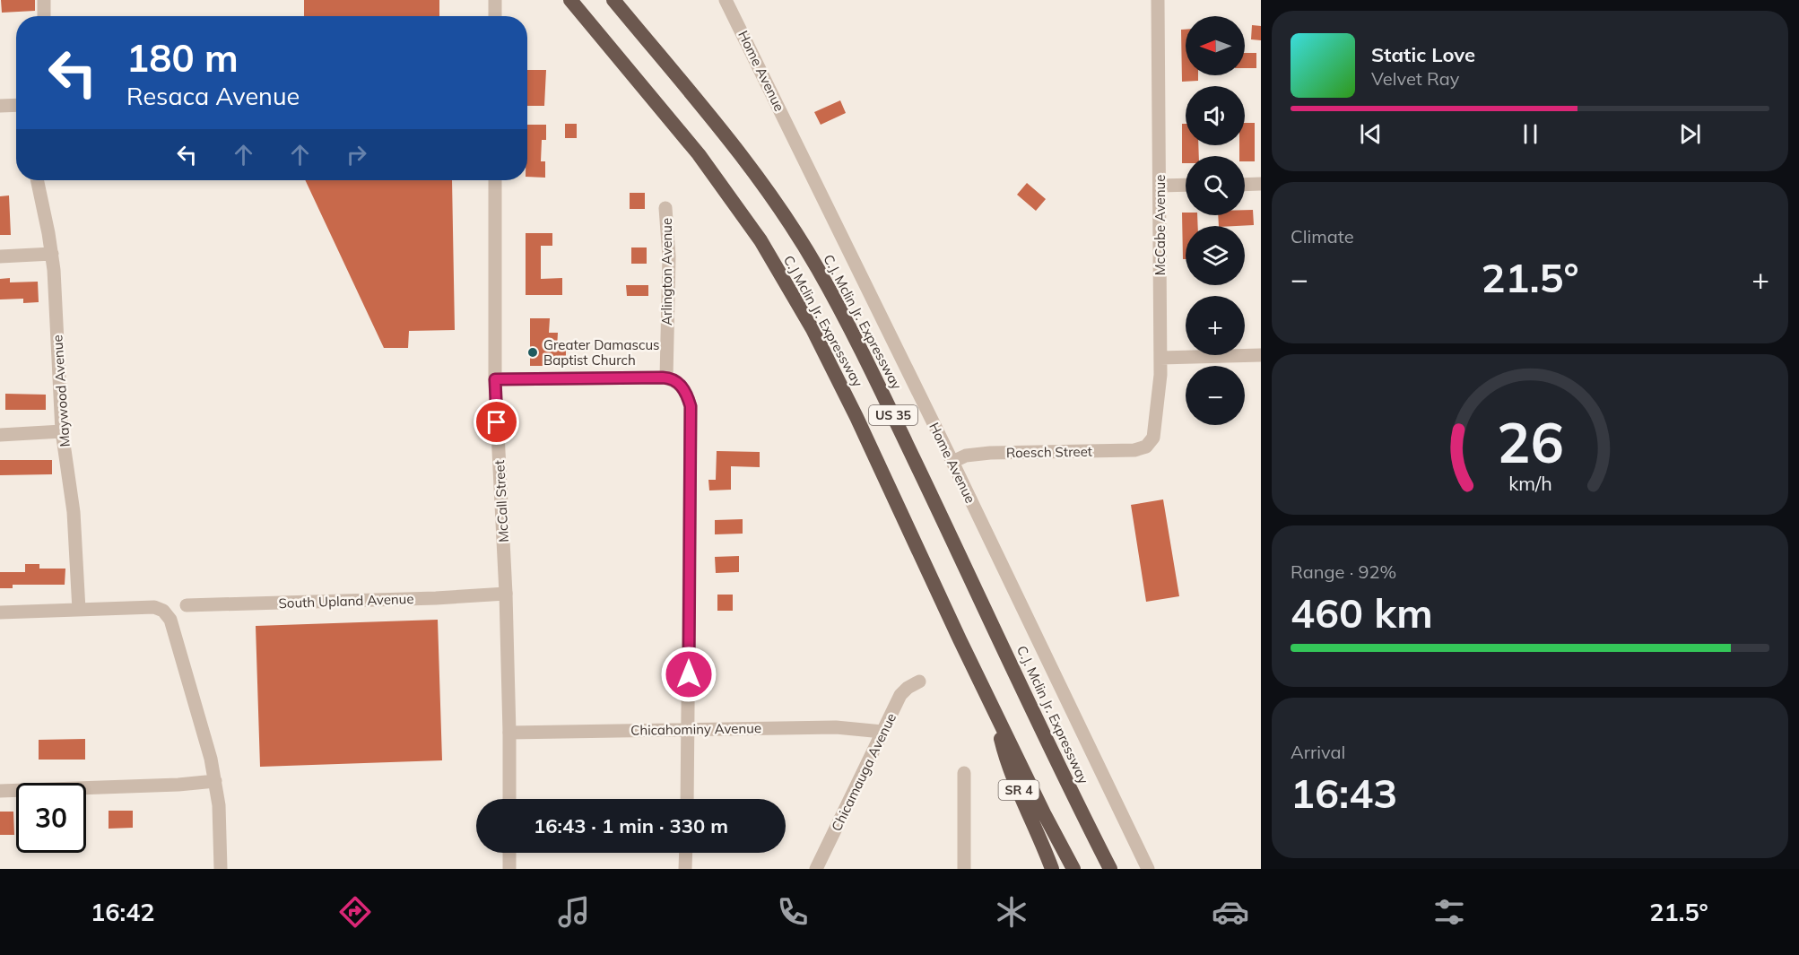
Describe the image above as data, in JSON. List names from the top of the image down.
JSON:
{
  "streets": {
    "highway": [
      "C.J Mclin Jr. Expressway",
      "C.J. Mclin Jr. Expressway",
      "US 35",
      "SR 4"
    ],
    "street": [
      "Home Avenue",
      "McCabe Avenue",
      "Arlington Avenue",
      "Maywood Avenue",
      "Roesch Street",
      "McCall Street",
      "South Upland Avenue",
      "Chicahominy Avenue",
      "Chicamauga Avenue"
    ]
  },
  "crossings": [
    ["Home Avenue", "Roesch Street"],
    ["McCabe Avenue", "Roesch Street"],
    ["C.J Mclin Jr. Expressway", "SR 4"],
    ["McCall Street", "South Upland Avenue"],
    ["McCall Street", "Chicahominy Avenue"],
    ["Chicahominy Avenue", "Chicamauga Avenue"]
  ],
  "places": ["Greater Damascus Baptist Church"],
  "north": "left",
  "page": {
    "map_buttons": ["+", "−"],
    "turn": ["180 m", "Resaca Avenue"],
    "song": ["Static Love", "Velvet Ray"],
    "tile": [
      "Climate",
      ["Range · 92%", "460 km"],
      ["Arrival", "16:43"]
    ],
    "heat": ["−", "21.5°", "+"],
    "limit": "30",
    "trip": "16:43 · 1 min · 330 m",
    "tabs": ["16:42", "21.5°"],
    "gauge": ["26", "km/h"]
  }
}
